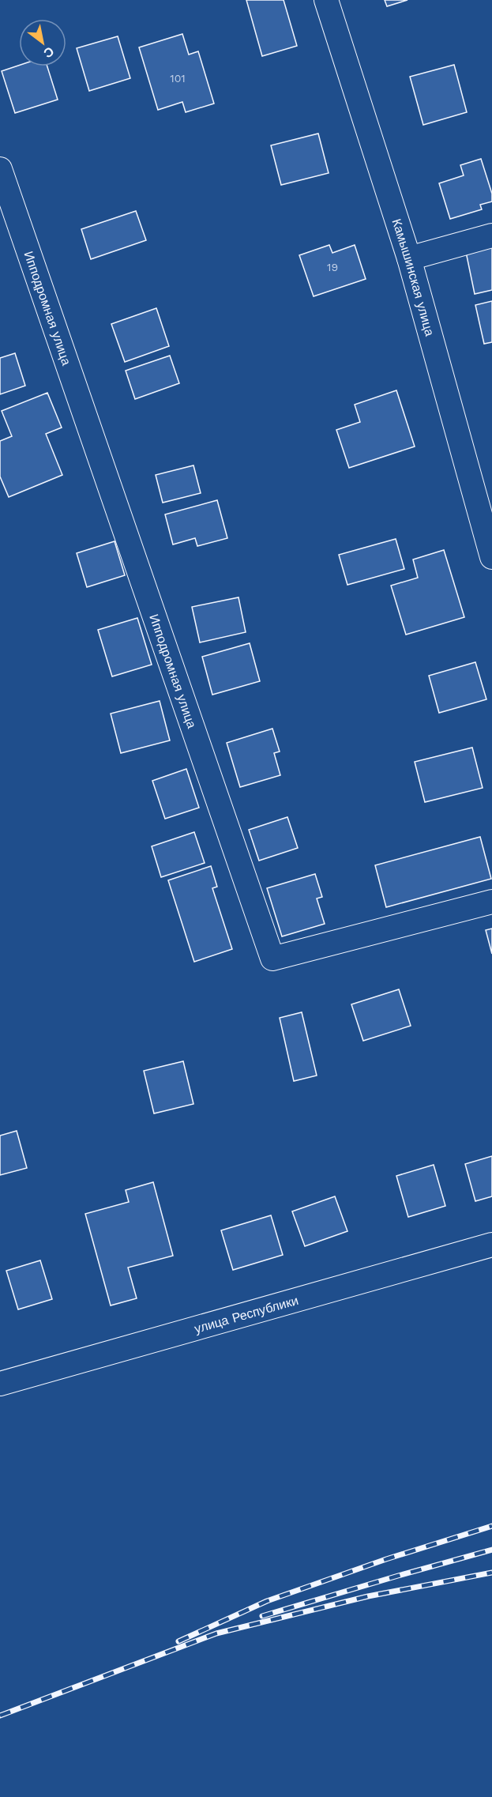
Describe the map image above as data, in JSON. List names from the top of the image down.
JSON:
{
  "streets": {
    "street": ["Камышинская улица", "Ипподромная улица", "улица Республики"]
  },
  "house_numbers": ["101", "19"],
  "north": "bottom right"
}
